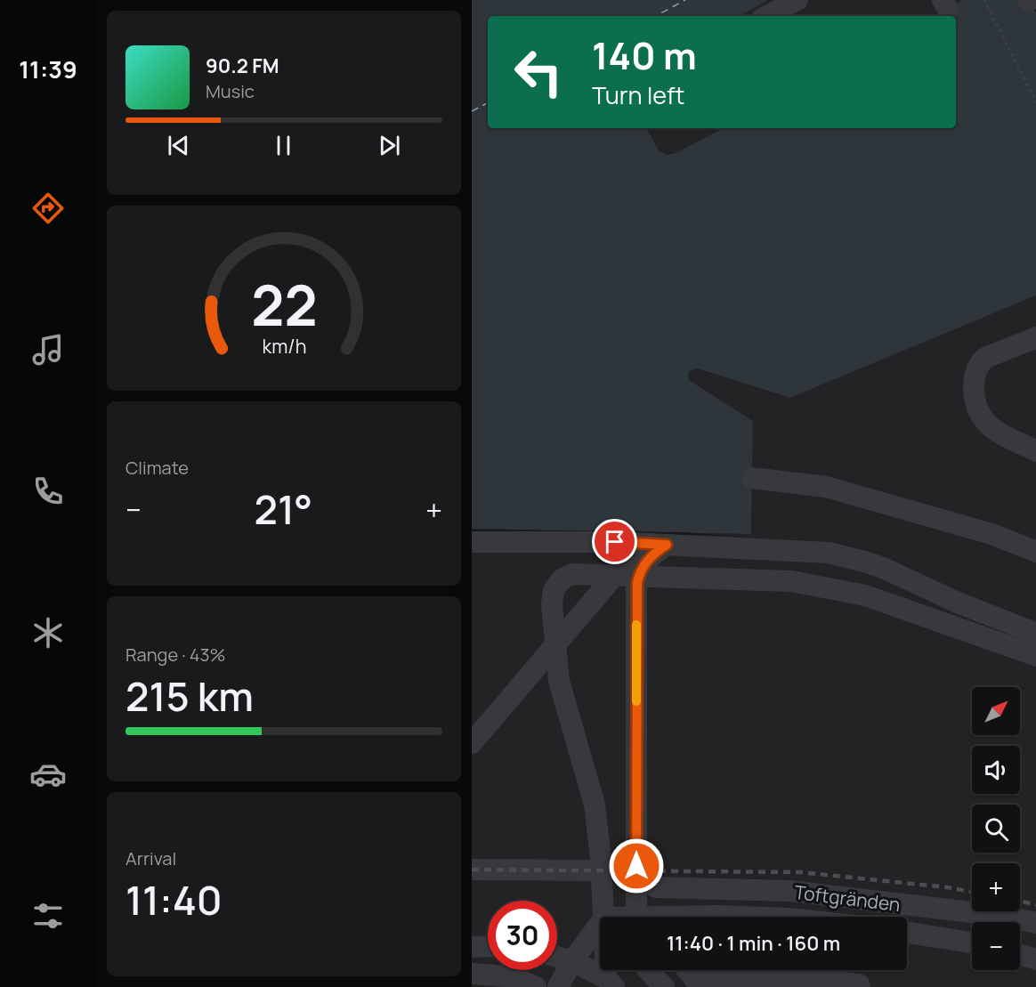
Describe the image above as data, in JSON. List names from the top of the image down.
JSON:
{
  "streets": {
    "street": ["Toftgränden"]
  },
  "north": "top right",
  "page": {
    "tabs": "11:39",
    "turn": ["140 m", "Turn left"],
    "song": ["90.2 FM", "Music"],
    "tile": [
      "Climate",
      ["Range · 43%", "215 km"],
      ["Arrival", "11:40"]
    ],
    "heat": ["−", "21°", "+"],
    "map_buttons": ["+", "−"],
    "limit": "30",
    "trip": "11:40 · 1 min · 160 m",
    "gauge": ["22", "km/h"]
  }
}
